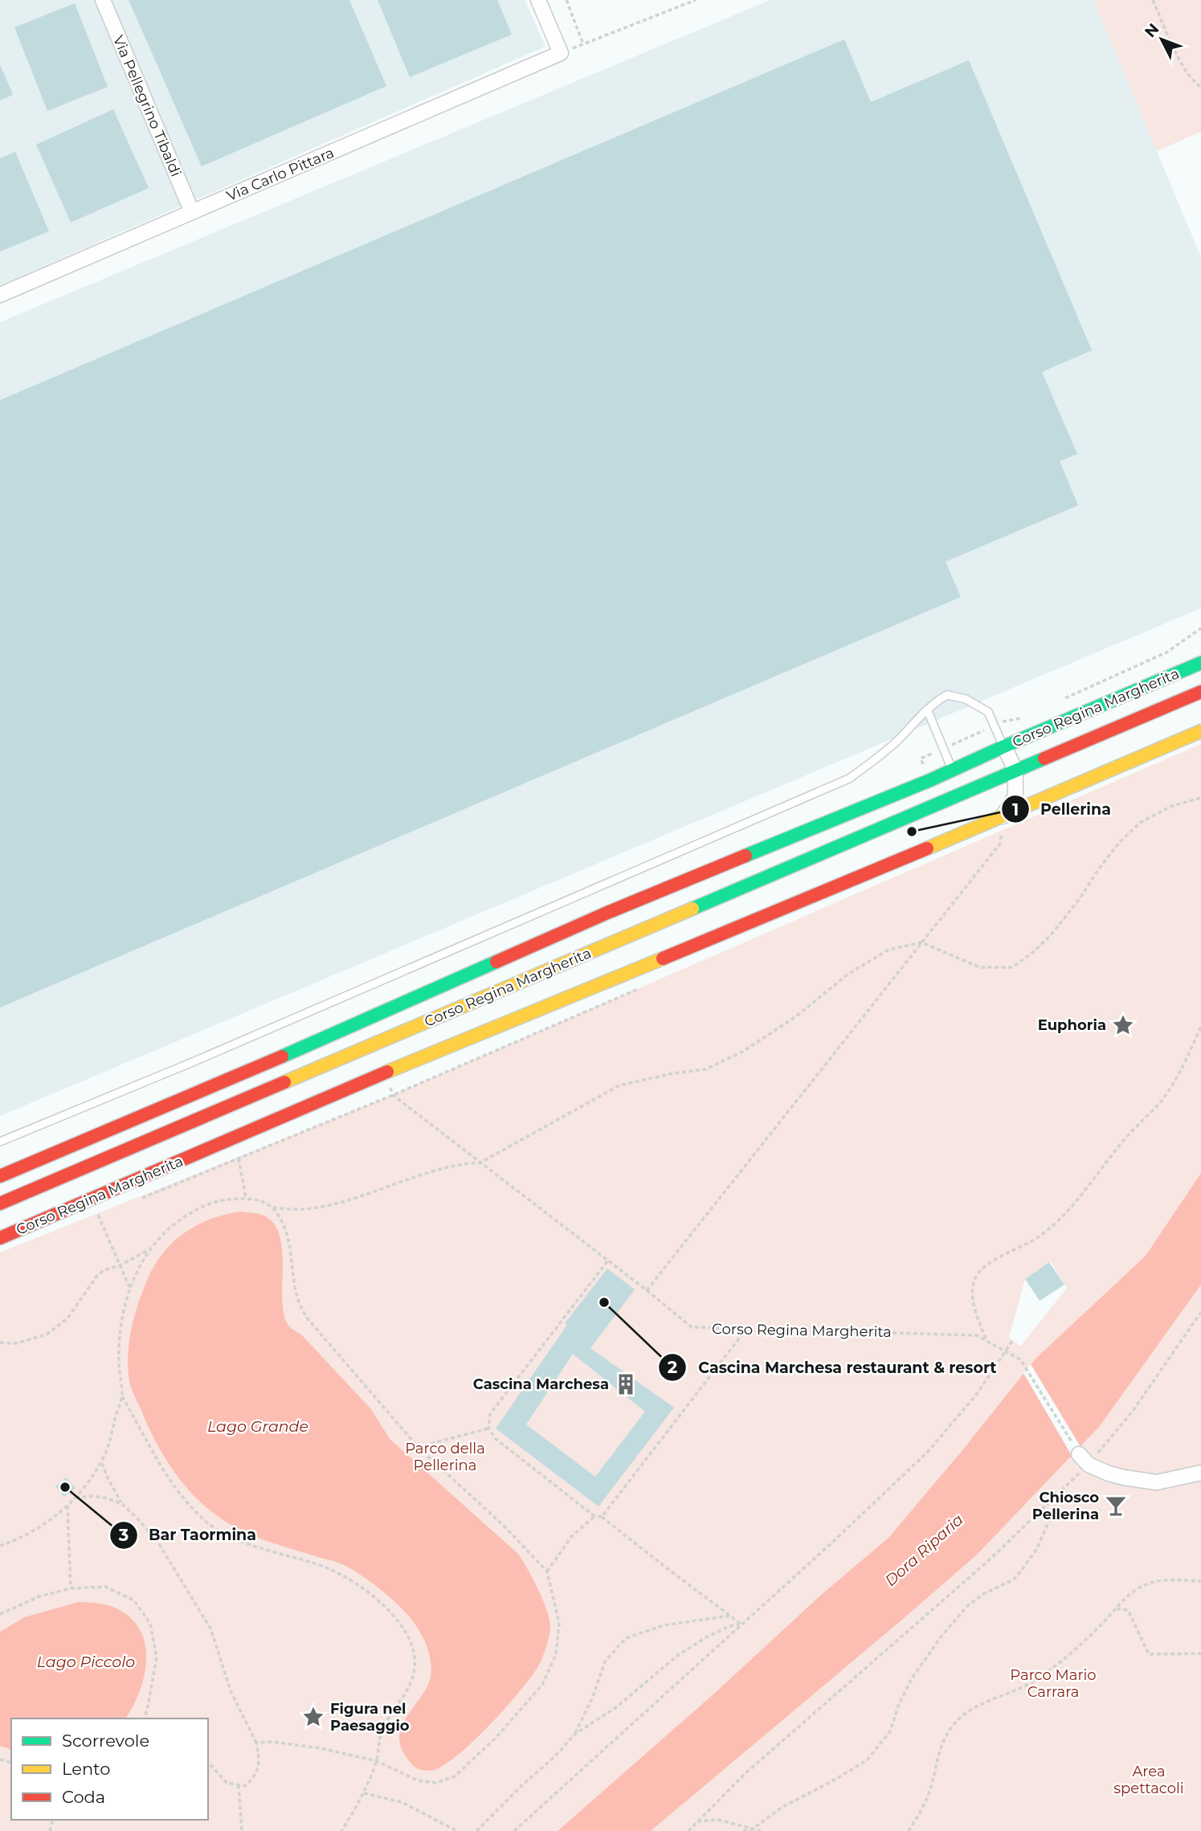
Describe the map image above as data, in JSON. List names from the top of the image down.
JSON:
{
  "streets": {
    "main road": ["Corso Regina Margherita"],
    "street": ["Via Pellegrino Tibaldi", "Via Carlo Pittara"]
  },
  "crossings": [
    ["Via Pellegrino Tibaldi", "Via Carlo Pittara"]
  ],
  "water": ["Lago Grande", "Dora Riparia", "Lago Piccolo"],
  "parks": ["Parco della Pellerina", "Parco Mario Carrara", "Area spettacoli"],
  "places": {
    "other": ["Pellerina", "Cascina Marchesa restaurant & resort", "Bar Taormina"],
    "place": ["Euphoria", "Figura nel Paesaggio"],
    "building": ["Cascina Marchesa"],
    "bar": ["Chiosco Pellerina"]
  },
  "legend": ["Scorrevole", "Lento", "Coda"],
  "north": "top left"
}
